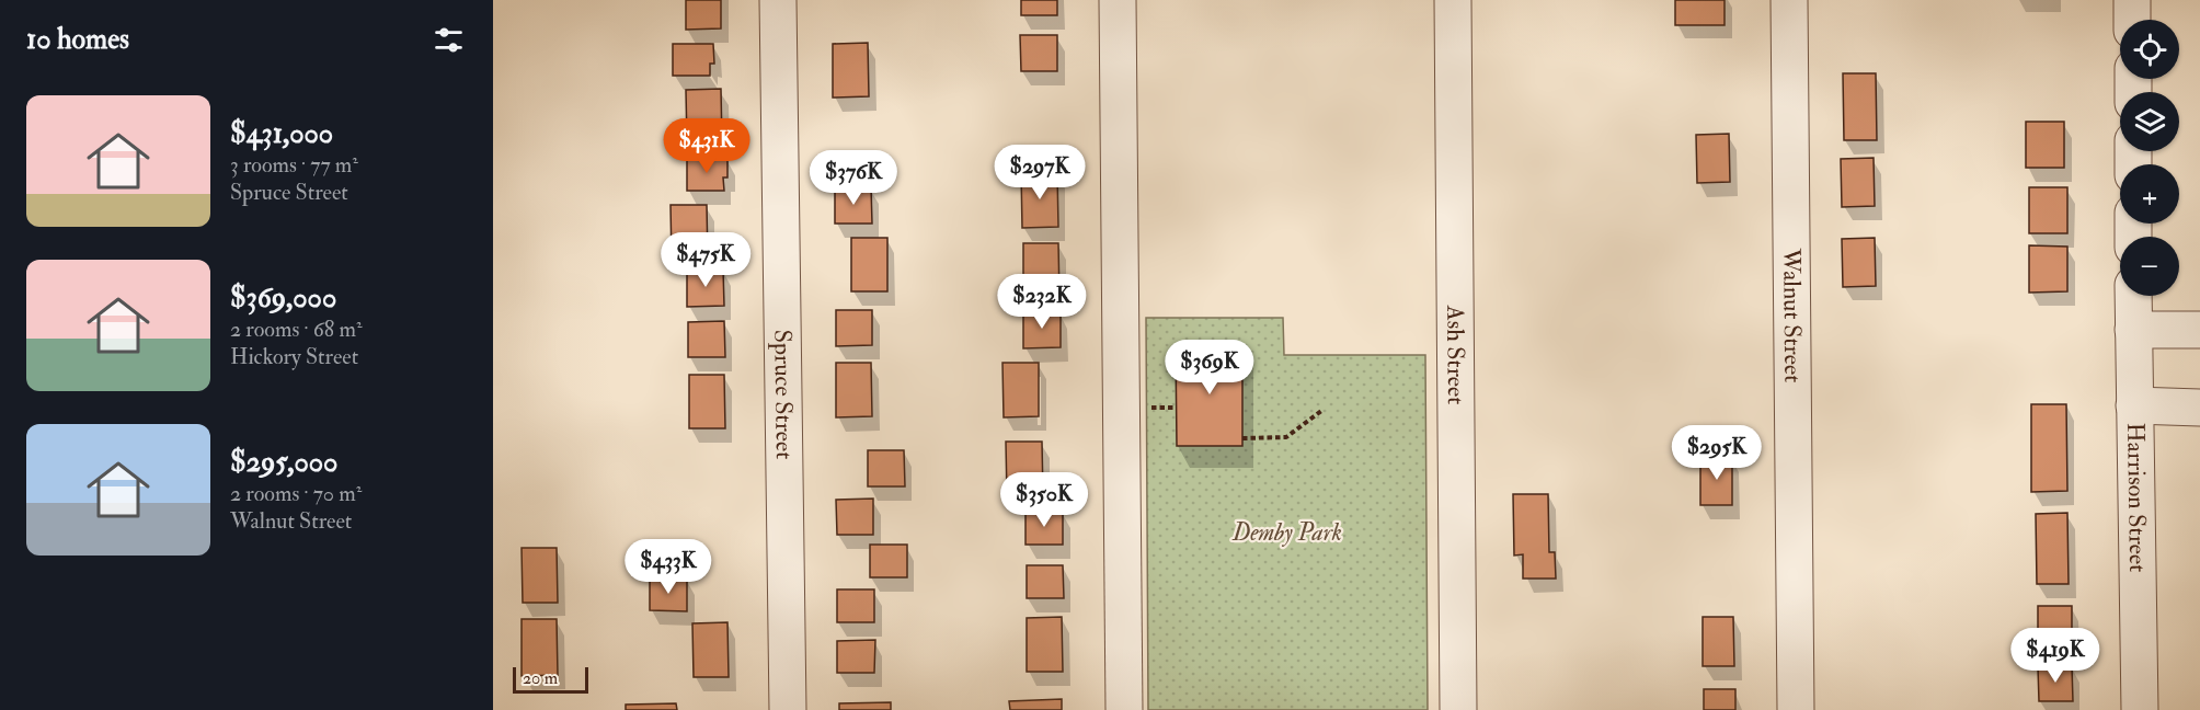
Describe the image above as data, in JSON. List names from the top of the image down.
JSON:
{
  "streets": {
    "street": [
      "Walnut Street",
      "Ash Street",
      "Spruce Street",
      "Harrison Street"
    ]
  },
  "parks": ["Demby Park"],
  "scale_bar": "20 m",
  "page": {
    "heading": "10 homes",
    "map_buttons": ["+", "−"],
    "list": [
      {
        "name": "$431,000",
        "note": "3 rooms · 77 m² · Spruce Street"
      },
      {
        "name": "$369,000",
        "note": "2 rooms · 68 m² · Hickory Street"
      },
      {
        "name": "$295,000",
        "note": "2 rooms · 70 m² · Walnut Street"
      }
    ],
    "price": [
      "$431K",
      "$297K",
      "$376K",
      "$475K",
      "$232K",
      "$369K",
      "$295K",
      "$350K",
      "$433K",
      "$419K"
    ],
    "scale": "20 m"
  }
}
